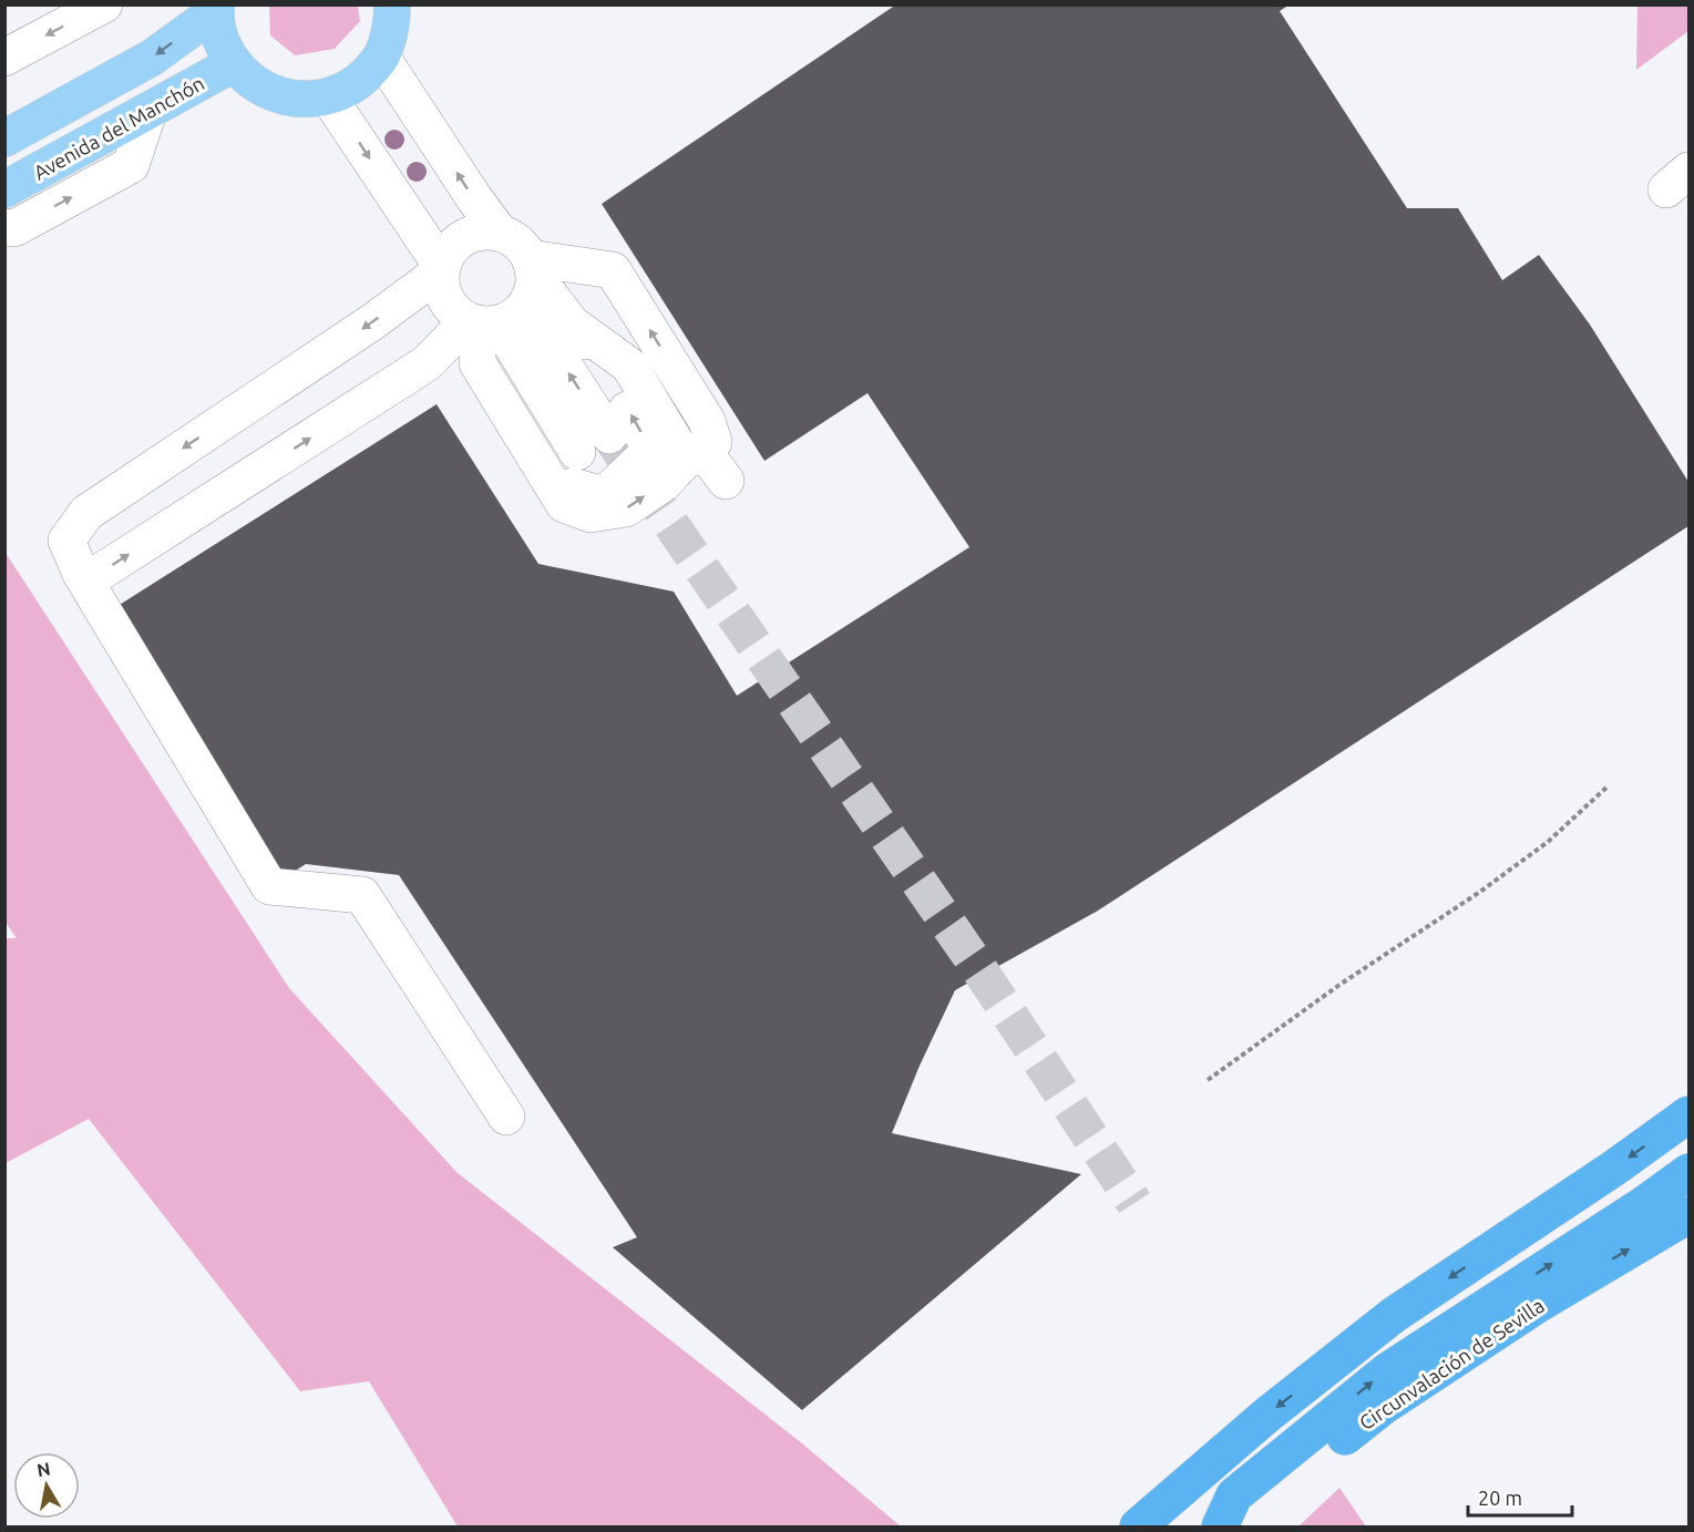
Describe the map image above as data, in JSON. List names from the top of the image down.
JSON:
{
  "streets": {
    "highway": ["Circunvalación de Sevilla"],
    "main road": ["Avenida del Manchón"]
  },
  "scale_bar": "20 m",
  "north": "top"
}
